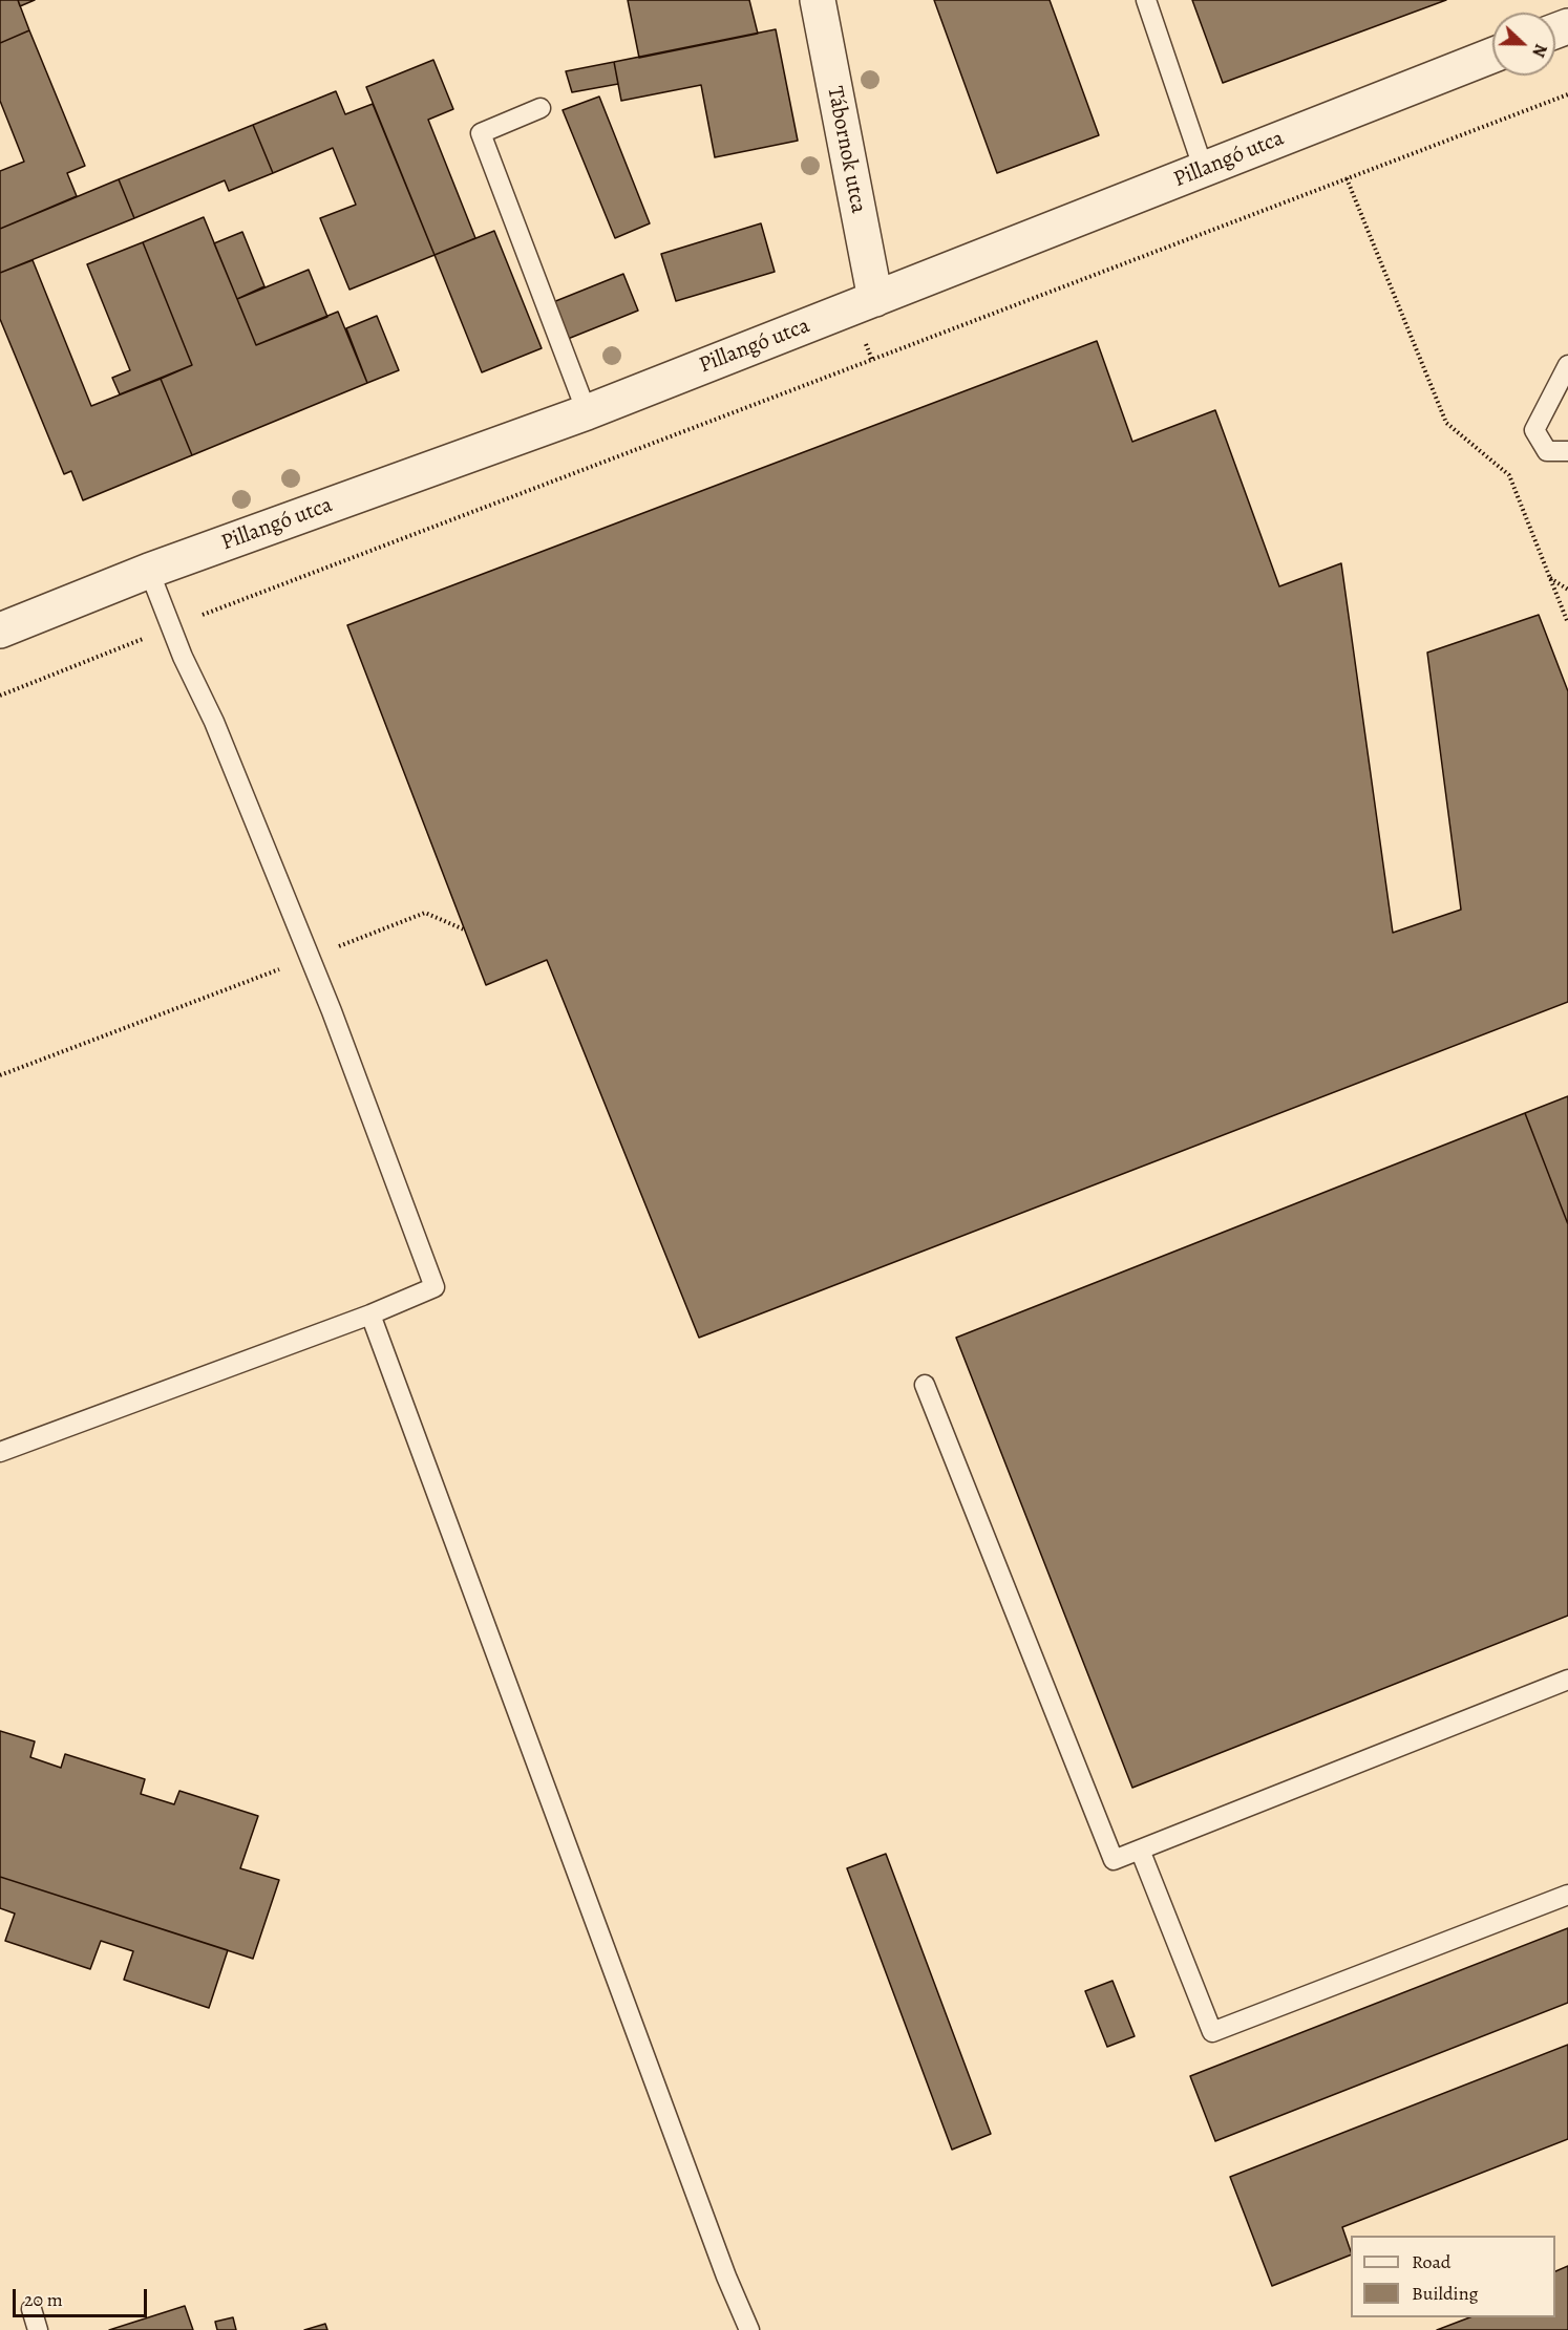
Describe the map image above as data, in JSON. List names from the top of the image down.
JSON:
{
  "streets": {
    "street": ["Tábornok utca", "Pillangó utca"]
  },
  "crossings": [
    ["Tábornok utca", "Pillangó utca"]
  ],
  "legend": ["Road", "Building"],
  "scale_bar": "20 m",
  "north": "right"
}
